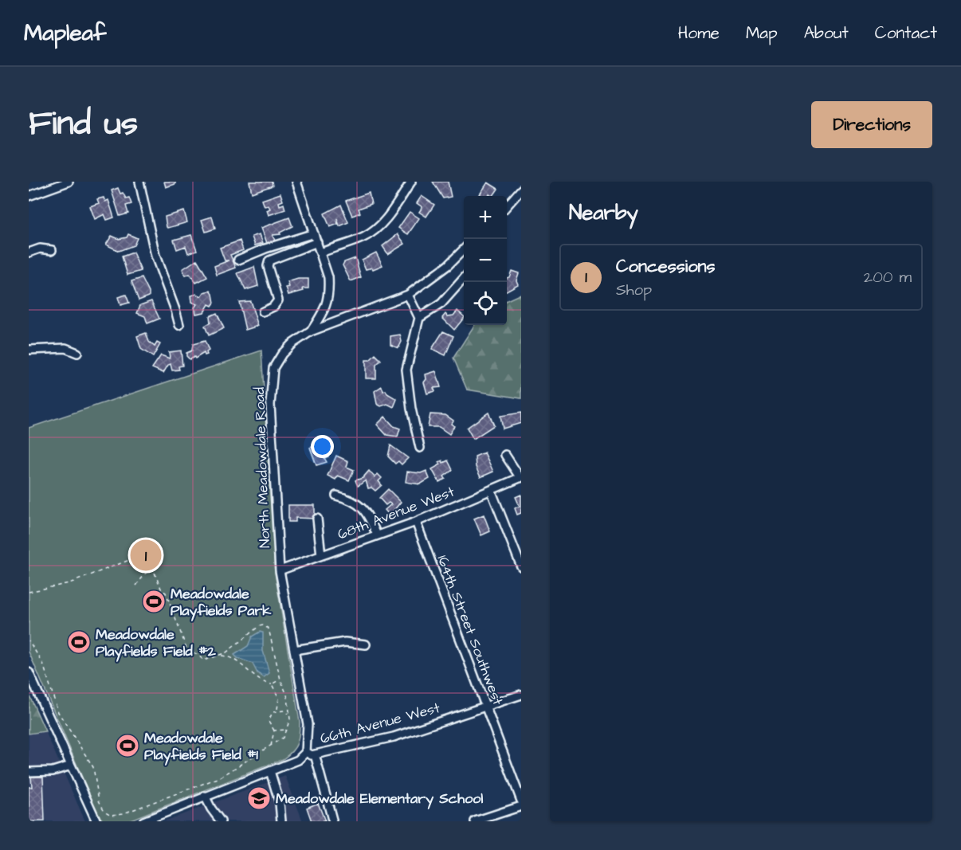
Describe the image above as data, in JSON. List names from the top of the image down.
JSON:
{
  "streets": {
    "street": [
      "North Meadowdale Road",
      "68th Avenue West",
      "164th Street Southwest",
      "66th Avenue West"
    ]
  },
  "crossings": [
    ["North Meadowdale Road", "68th Avenue West"],
    ["North Meadowdale Road", "66th Avenue West"],
    ["68th Avenue West", "164th Street Southwest"],
    ["164th Street Southwest", "66th Avenue West"]
  ],
  "places": {
    "sports": ["Meadowdale Playfields Park", "Meadowdale Playfields Field #2", "Meadowdale Playfields Field #1"],
    "school or university": ["Meadowdale Elementary School"]
  },
  "page": {
    "header": "Mapleaf",
    "nav": [
      "Home",
      "Map",
      "About",
      "Contact"
    ],
    "title": "Find us",
    "buttons": "Directions",
    "heading": "Nearby",
    "map_buttons": ["+", "−"],
    "list": [
      {
        "mark": "1",
        "name": "Concessions",
        "note": "Shop",
        "value": "200 m"
      }
    ],
    "pins": "1"
  }
}
